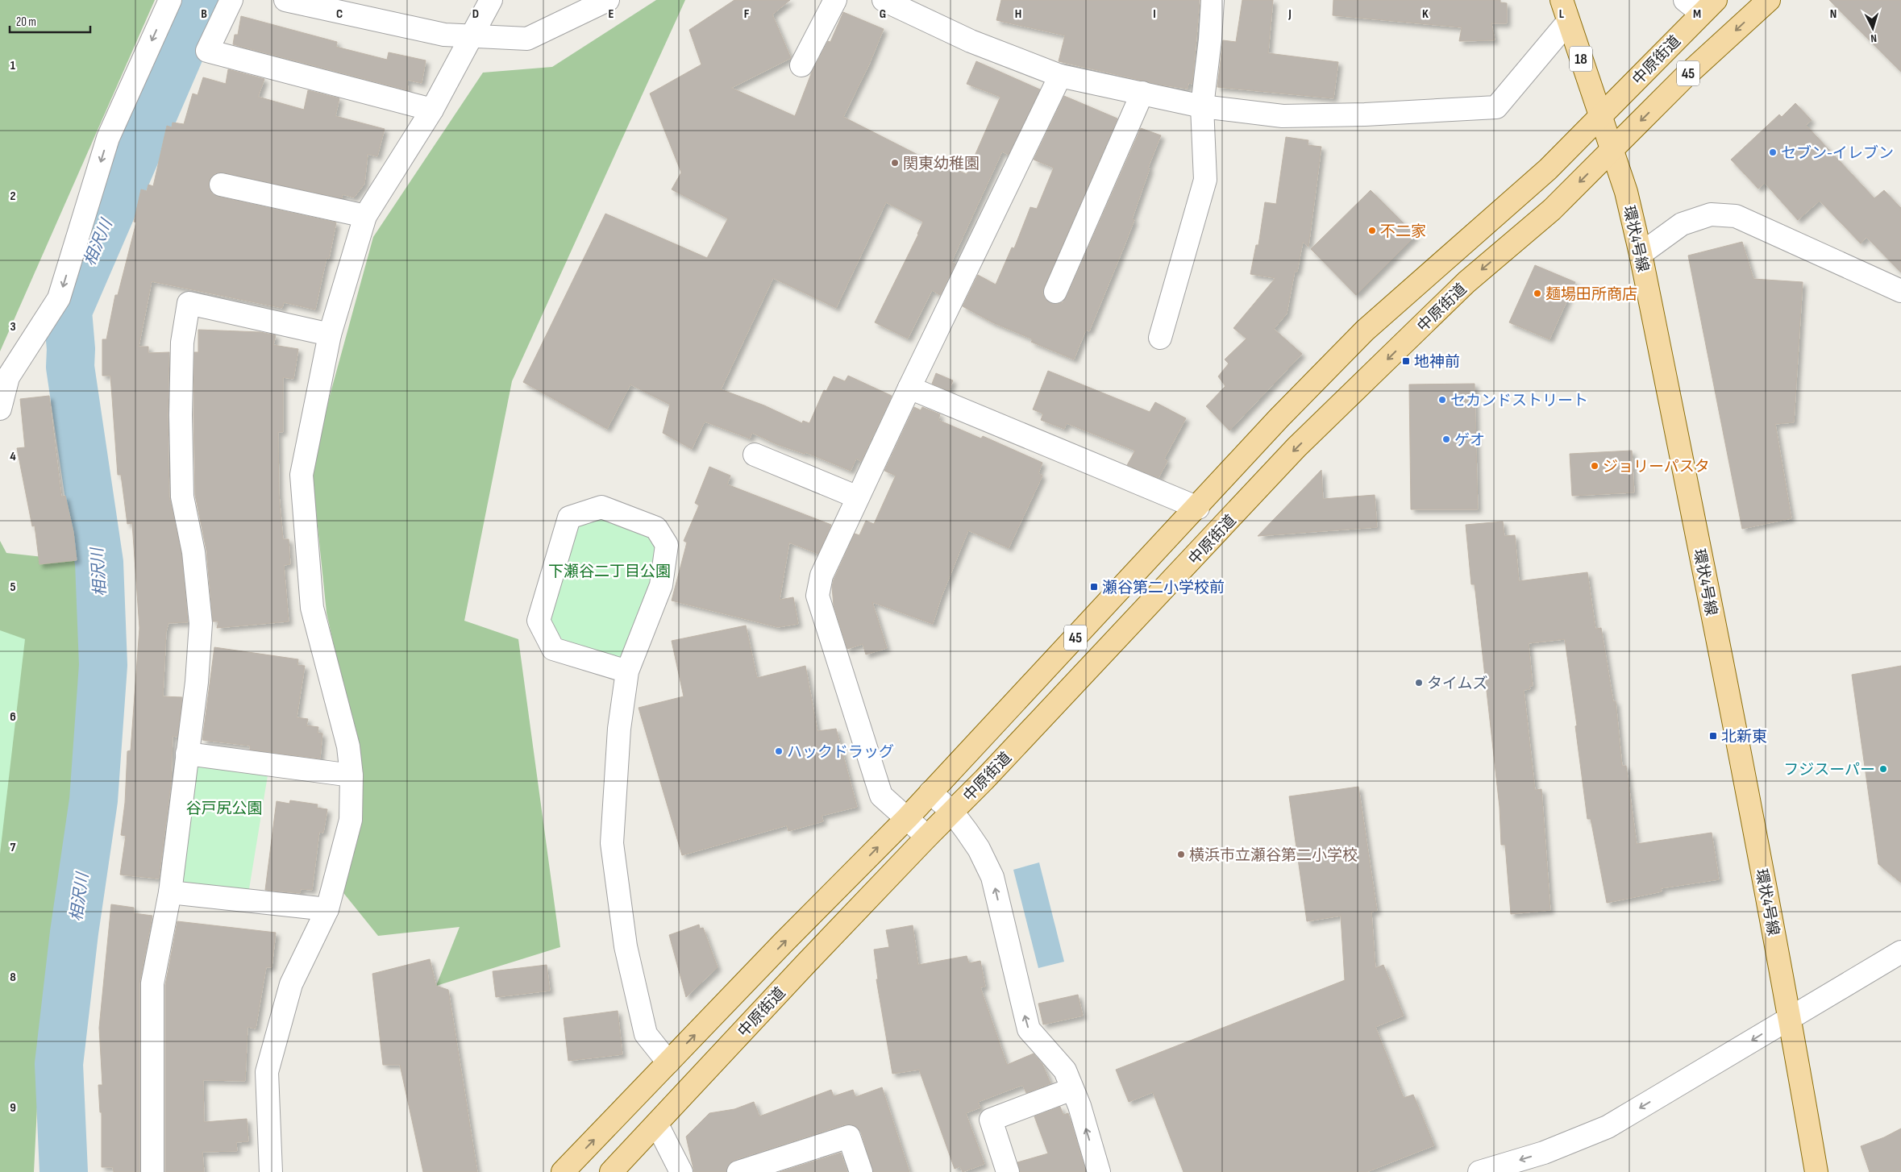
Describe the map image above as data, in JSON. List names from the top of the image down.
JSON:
{
  "streets": {
    "main road": [
      "18",
      "中原街道",
      "45",
      "環状4号線"
    ]
  },
  "crossings": [
    ["中原街道", "環状4号線"]
  ],
  "water": ["相沢川"],
  "parks": ["下瀬谷二丁目公園", "谷戸尻公園"],
  "places": {
    "other": [
      "セブン-イレブン",
      "関東幼稚園",
      "不二家",
      "麺場田所商店",
      "セカンドストリート",
      "ゲオ",
      "ジョリーパスタ",
      "タイムズ",
      "ハックドラッグ",
      "フジスーパー",
      "横浜市立瀬谷第二小学校"
    ],
    "transit": ["地神前", "瀬谷第二小学校前", "北新東"]
  },
  "scale_bar": "20 m",
  "north": "bottom",
  "grid": {
    "columns": [
      "B",
      "C",
      "D",
      "E",
      "F",
      "G",
      "H",
      "I",
      "J",
      "K",
      "L",
      "M",
      "N"
    ],
    "rows": [
      "1",
      "2",
      "3",
      "4",
      "5",
      "6",
      "7",
      "8",
      "9"
    ]
  }
}
